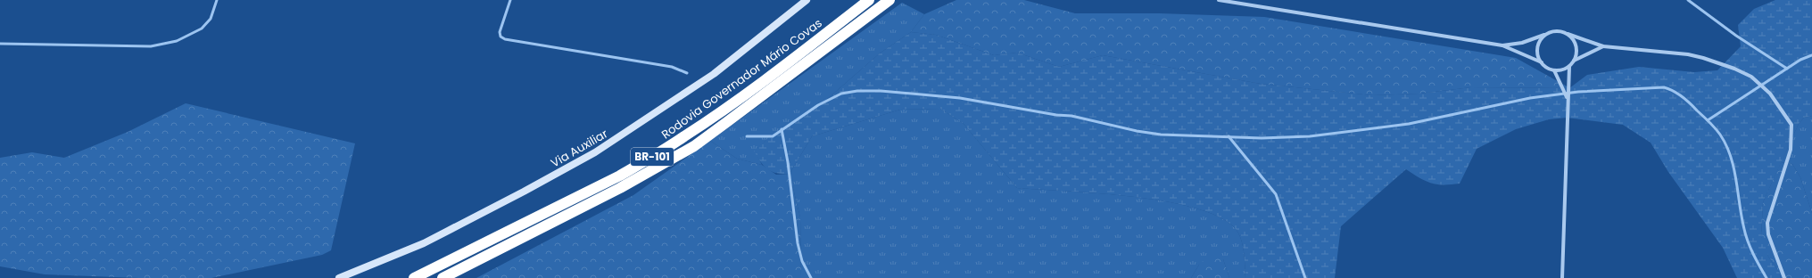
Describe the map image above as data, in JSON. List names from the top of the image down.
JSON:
{
  "streets": {
    "highway": ["Rodovia Governador Mário Covas", "BR-101"],
    "street": ["Via Auxiliar"]
  }
}
